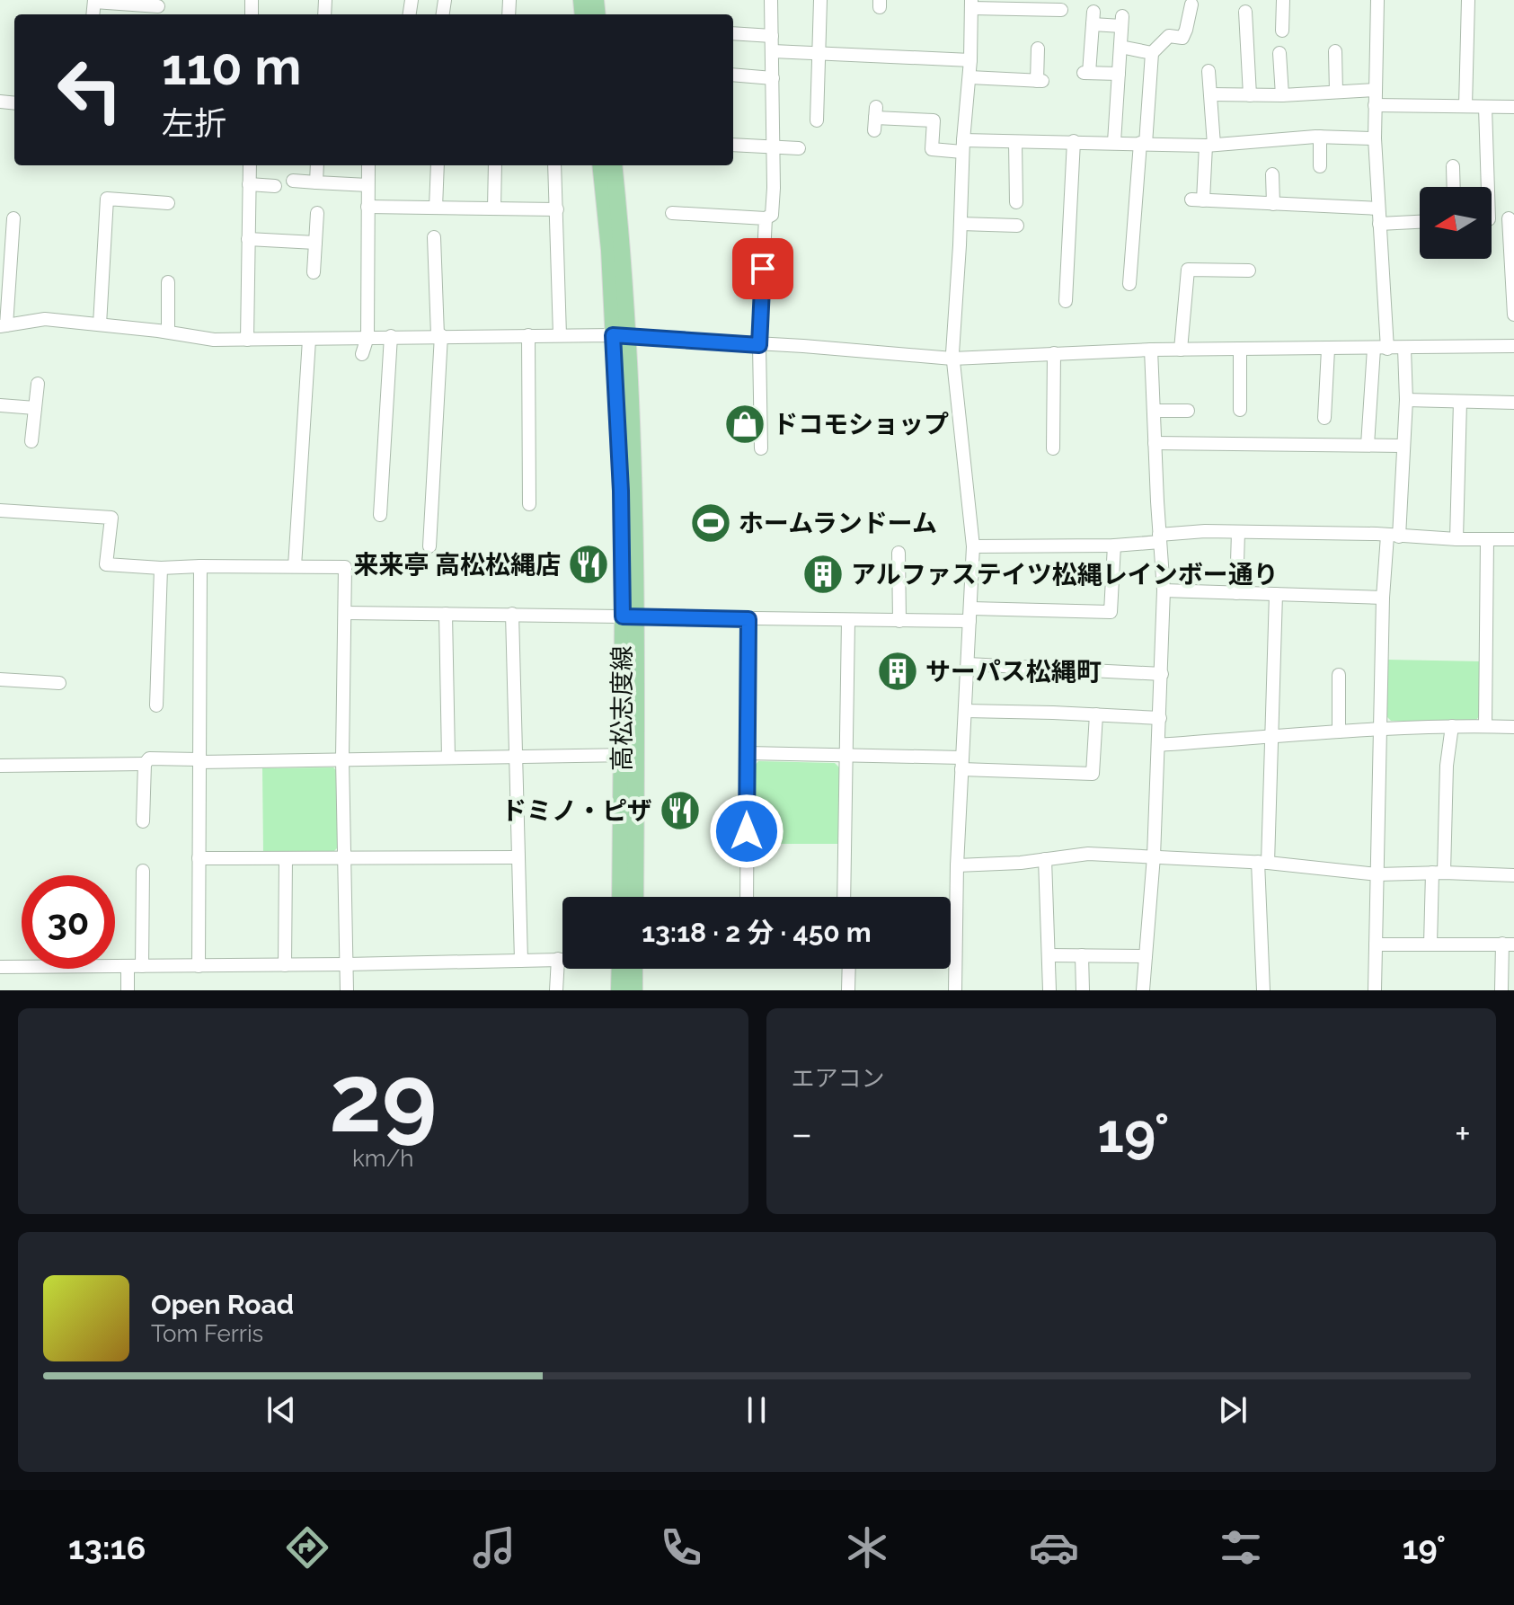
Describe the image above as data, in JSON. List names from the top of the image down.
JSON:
{
  "streets": {
    "main road": ["高松志度線"]
  },
  "places": {
    "shop": ["ドコモショップ"],
    "sports": ["ホームランドーム"],
    "restaurant": ["来来亭 高松松縄店", "ドミノ・ピザ"],
    "building": ["アルファステイツ松縄レインボー通り", "サーパス松縄町"]
  },
  "north": "left",
  "page": {
    "turn": ["110 m", "左折"],
    "limit": "30",
    "trip": "13:18 · 2 分 · 450 m",
    "tile": [
      ["29", "km/h"],
      "エアコン"
    ],
    "heat": ["−", "19°", "+"],
    "song": ["Open Road", "Tom Ferris"],
    "tabs": ["13:16", "19°"]
  }
}
